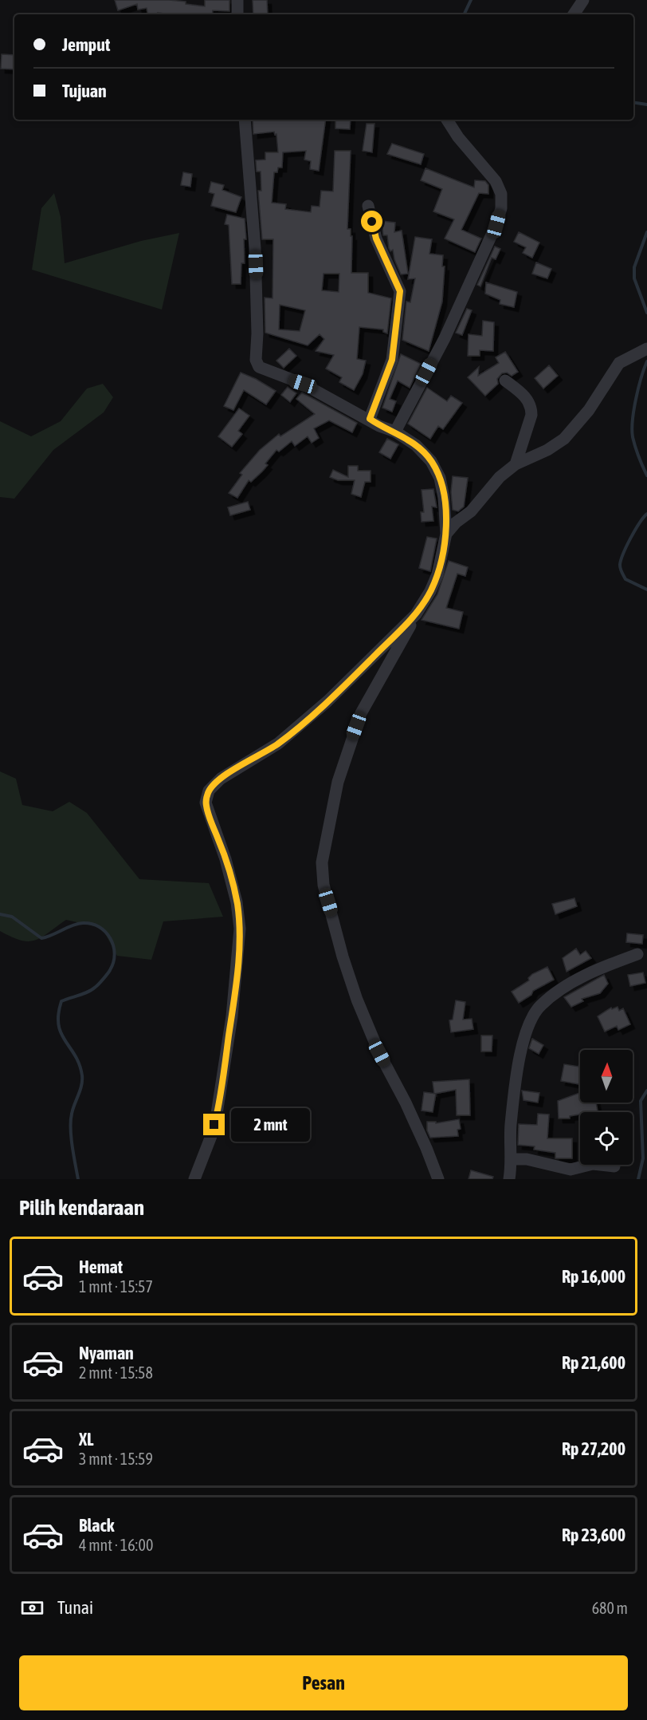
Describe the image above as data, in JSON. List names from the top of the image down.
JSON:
{
  "north": "top",
  "page": {
    "banner": ["Jemput", "Tujuan"],
    "bubble": "2 mnt",
    "heading": "Pilih kendaraan",
    "list": [
      {
        "name": "Hemat",
        "note": "1 mnt · 15:57",
        "value": "Rp 16,000"
      },
      {
        "name": "Nyaman",
        "note": "2 mnt · 15:58",
        "value": "Rp 21,600"
      },
      {
        "name": "XL",
        "note": "3 mnt · 15:59",
        "value": "Rp 27,200"
      },
      {
        "name": "Black",
        "note": "4 mnt · 16:00",
        "value": "Rp 23,600"
      }
    ],
    "pay": ["Tunai", "680 m"],
    "buttons": "Pesan"
  }
}
